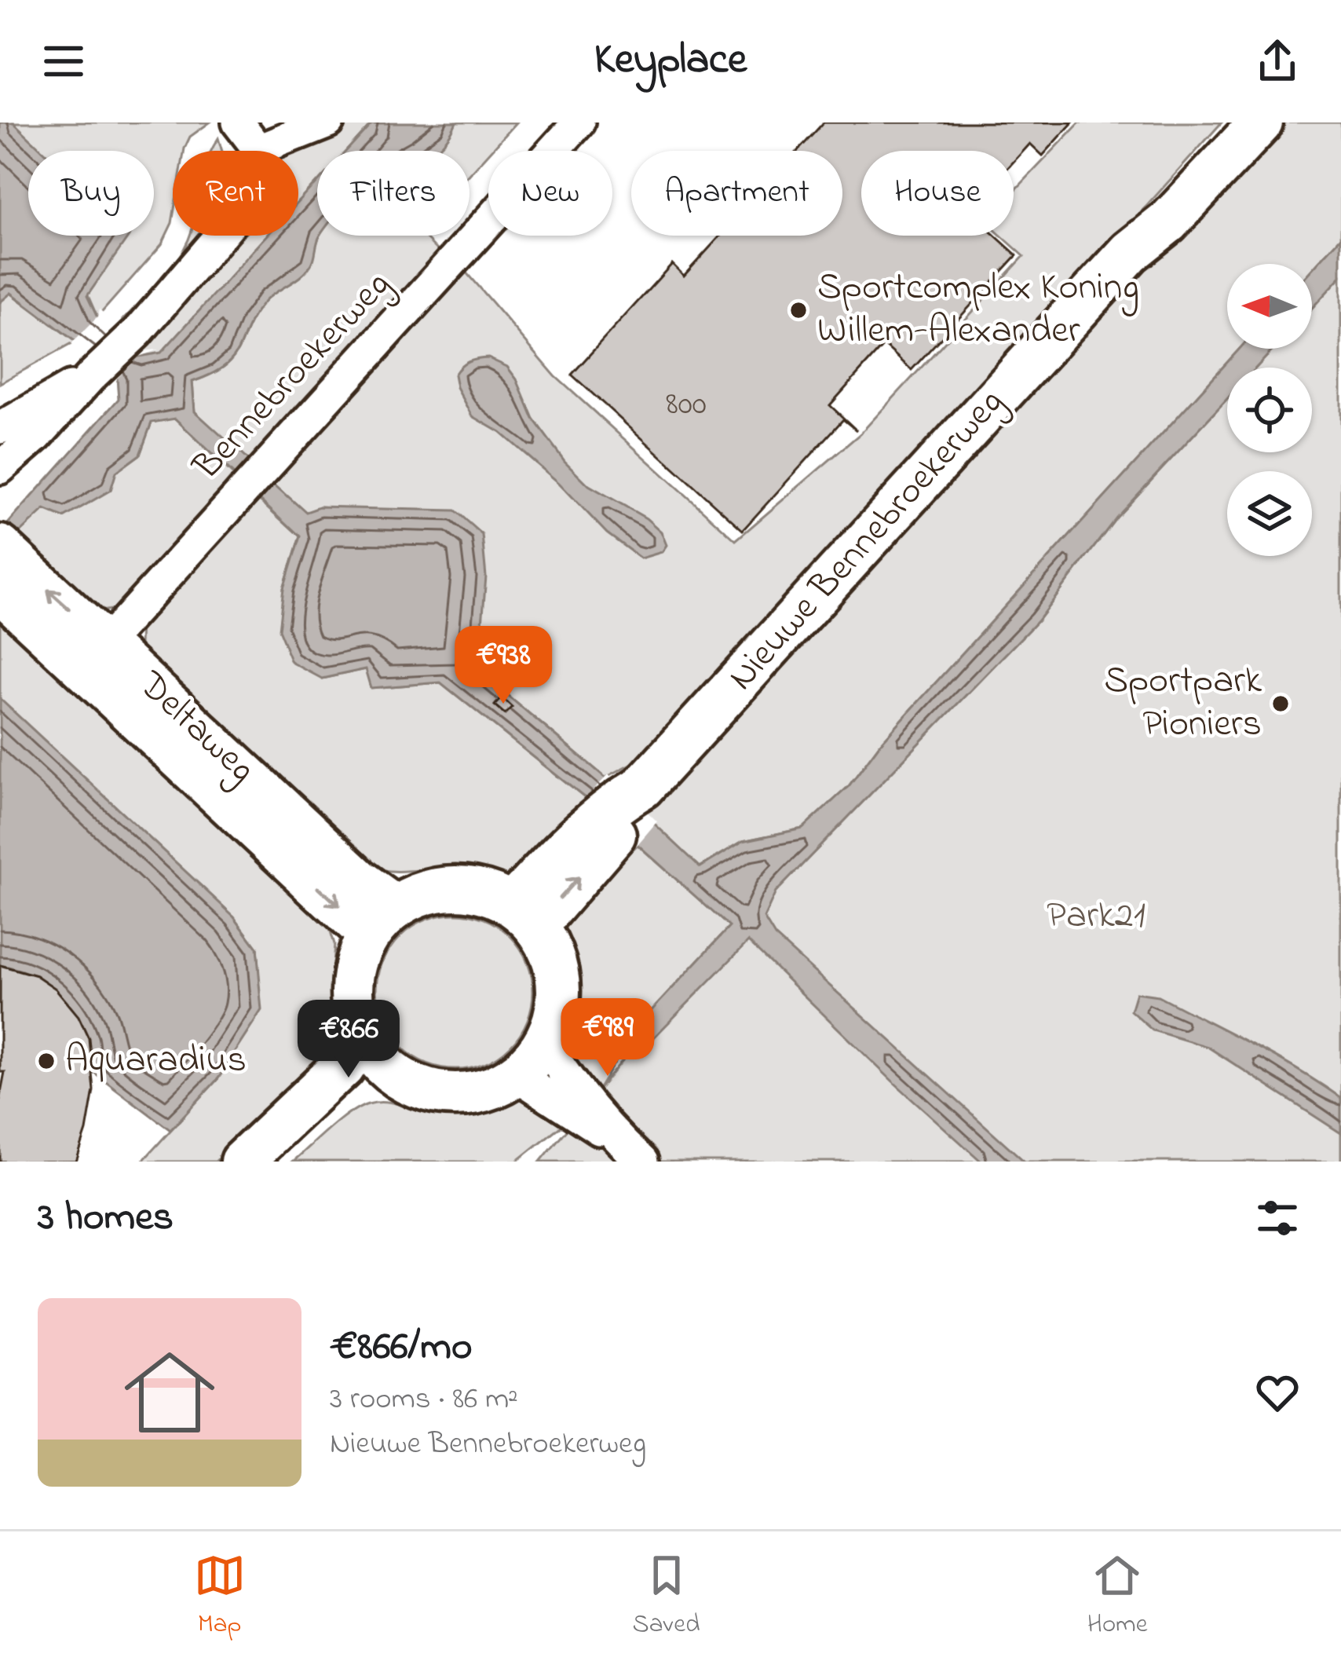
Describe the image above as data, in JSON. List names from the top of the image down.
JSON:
{
  "streets": {
    "main road": ["Nieuwe Bennebroekerweg", "Deltaweg"],
    "street": ["Bennebroekerweg"]
  },
  "crossings": [
    ["Bennebroekerweg", "Deltaweg"],
    ["Nieuwe Bennebroekerweg", "Deltaweg"]
  ],
  "parks": ["Park21"],
  "places": ["Sportcomplex Koning Willem-Alexander", "Sportpark Pioniers", "Aquaradius"],
  "house_numbers": ["800"],
  "north": "left",
  "page": {
    "header": "Keyplace",
    "chip": [
      "Buy",
      "Rent",
      "Filters",
      "New",
      "Apartment",
      "House"
    ],
    "price": ["€938", "€989", "€866"],
    "heading": "3 homes",
    "list": [
      {
        "name": "€866/mo",
        "note": "3 rooms · 86 m² · Nieuwe Bennebroekerweg"
      }
    ],
    "tabs": ["Map", "Saved", "Home"]
  }
}
